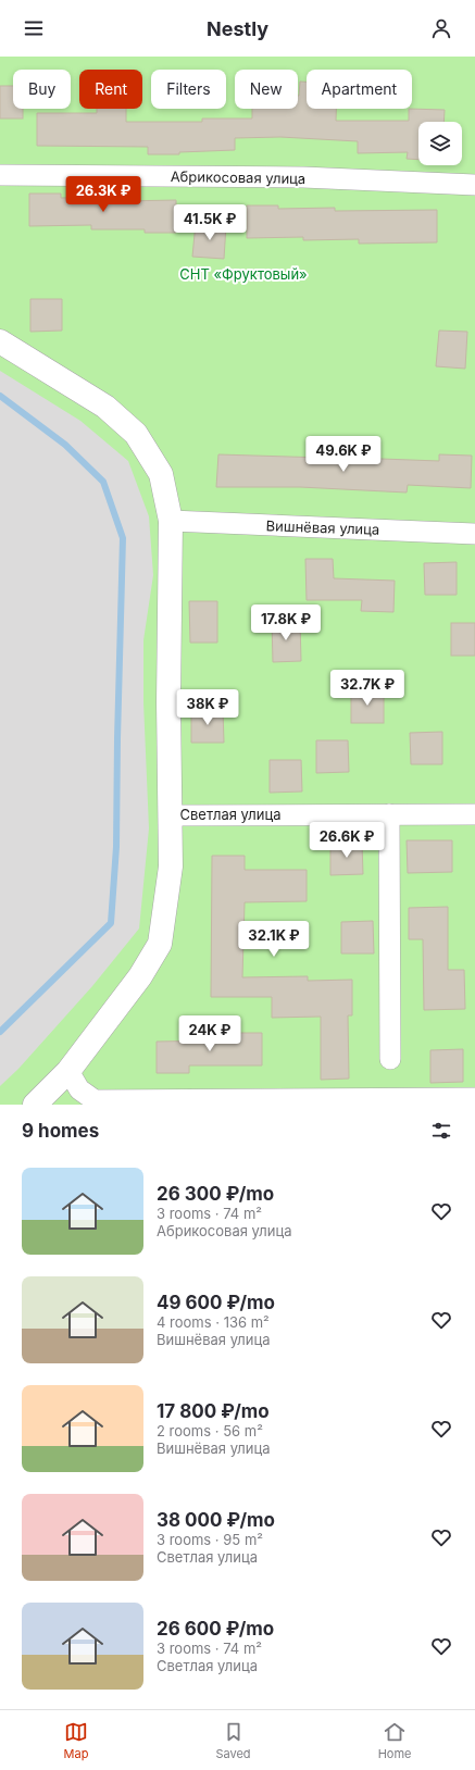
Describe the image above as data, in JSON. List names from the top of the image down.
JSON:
{
  "streets": {
    "street": ["Абрикосовая улица", "Вишнёвая улица", "Светлая улица"]
  },
  "parks": ["СНТ «Фруктовый»"],
  "page": {
    "header": "Nestly",
    "chip": [
      "Buy",
      "Rent",
      "Filters",
      "New",
      "Apartment"
    ],
    "price": [
      "26.3K ₽",
      "41.5K ₽",
      "49.6K ₽",
      "17.8K ₽",
      "32.7K ₽",
      "38K ₽",
      "26.6K ₽",
      "32.1K ₽",
      "24K ₽"
    ],
    "heading": "9 homes",
    "list": [
      {
        "name": "26 300 ₽/mo",
        "note": "3 rooms · 74 m² · Абрикосовая улица"
      },
      {
        "name": "49 600 ₽/mo",
        "note": "4 rooms · 136 m² · Вишнёвая улица"
      },
      {
        "name": "17 800 ₽/mo",
        "note": "2 rooms · 56 m² · Вишнёвая улица"
      },
      {
        "name": "38 000 ₽/mo",
        "note": "3 rooms · 95 m² · Светлая улица"
      },
      {
        "name": "26 600 ₽/mo",
        "note": "3 rooms · 74 m² · Светлая улица"
      }
    ],
    "tabs": ["Map", "Saved", "Home"]
  }
}
